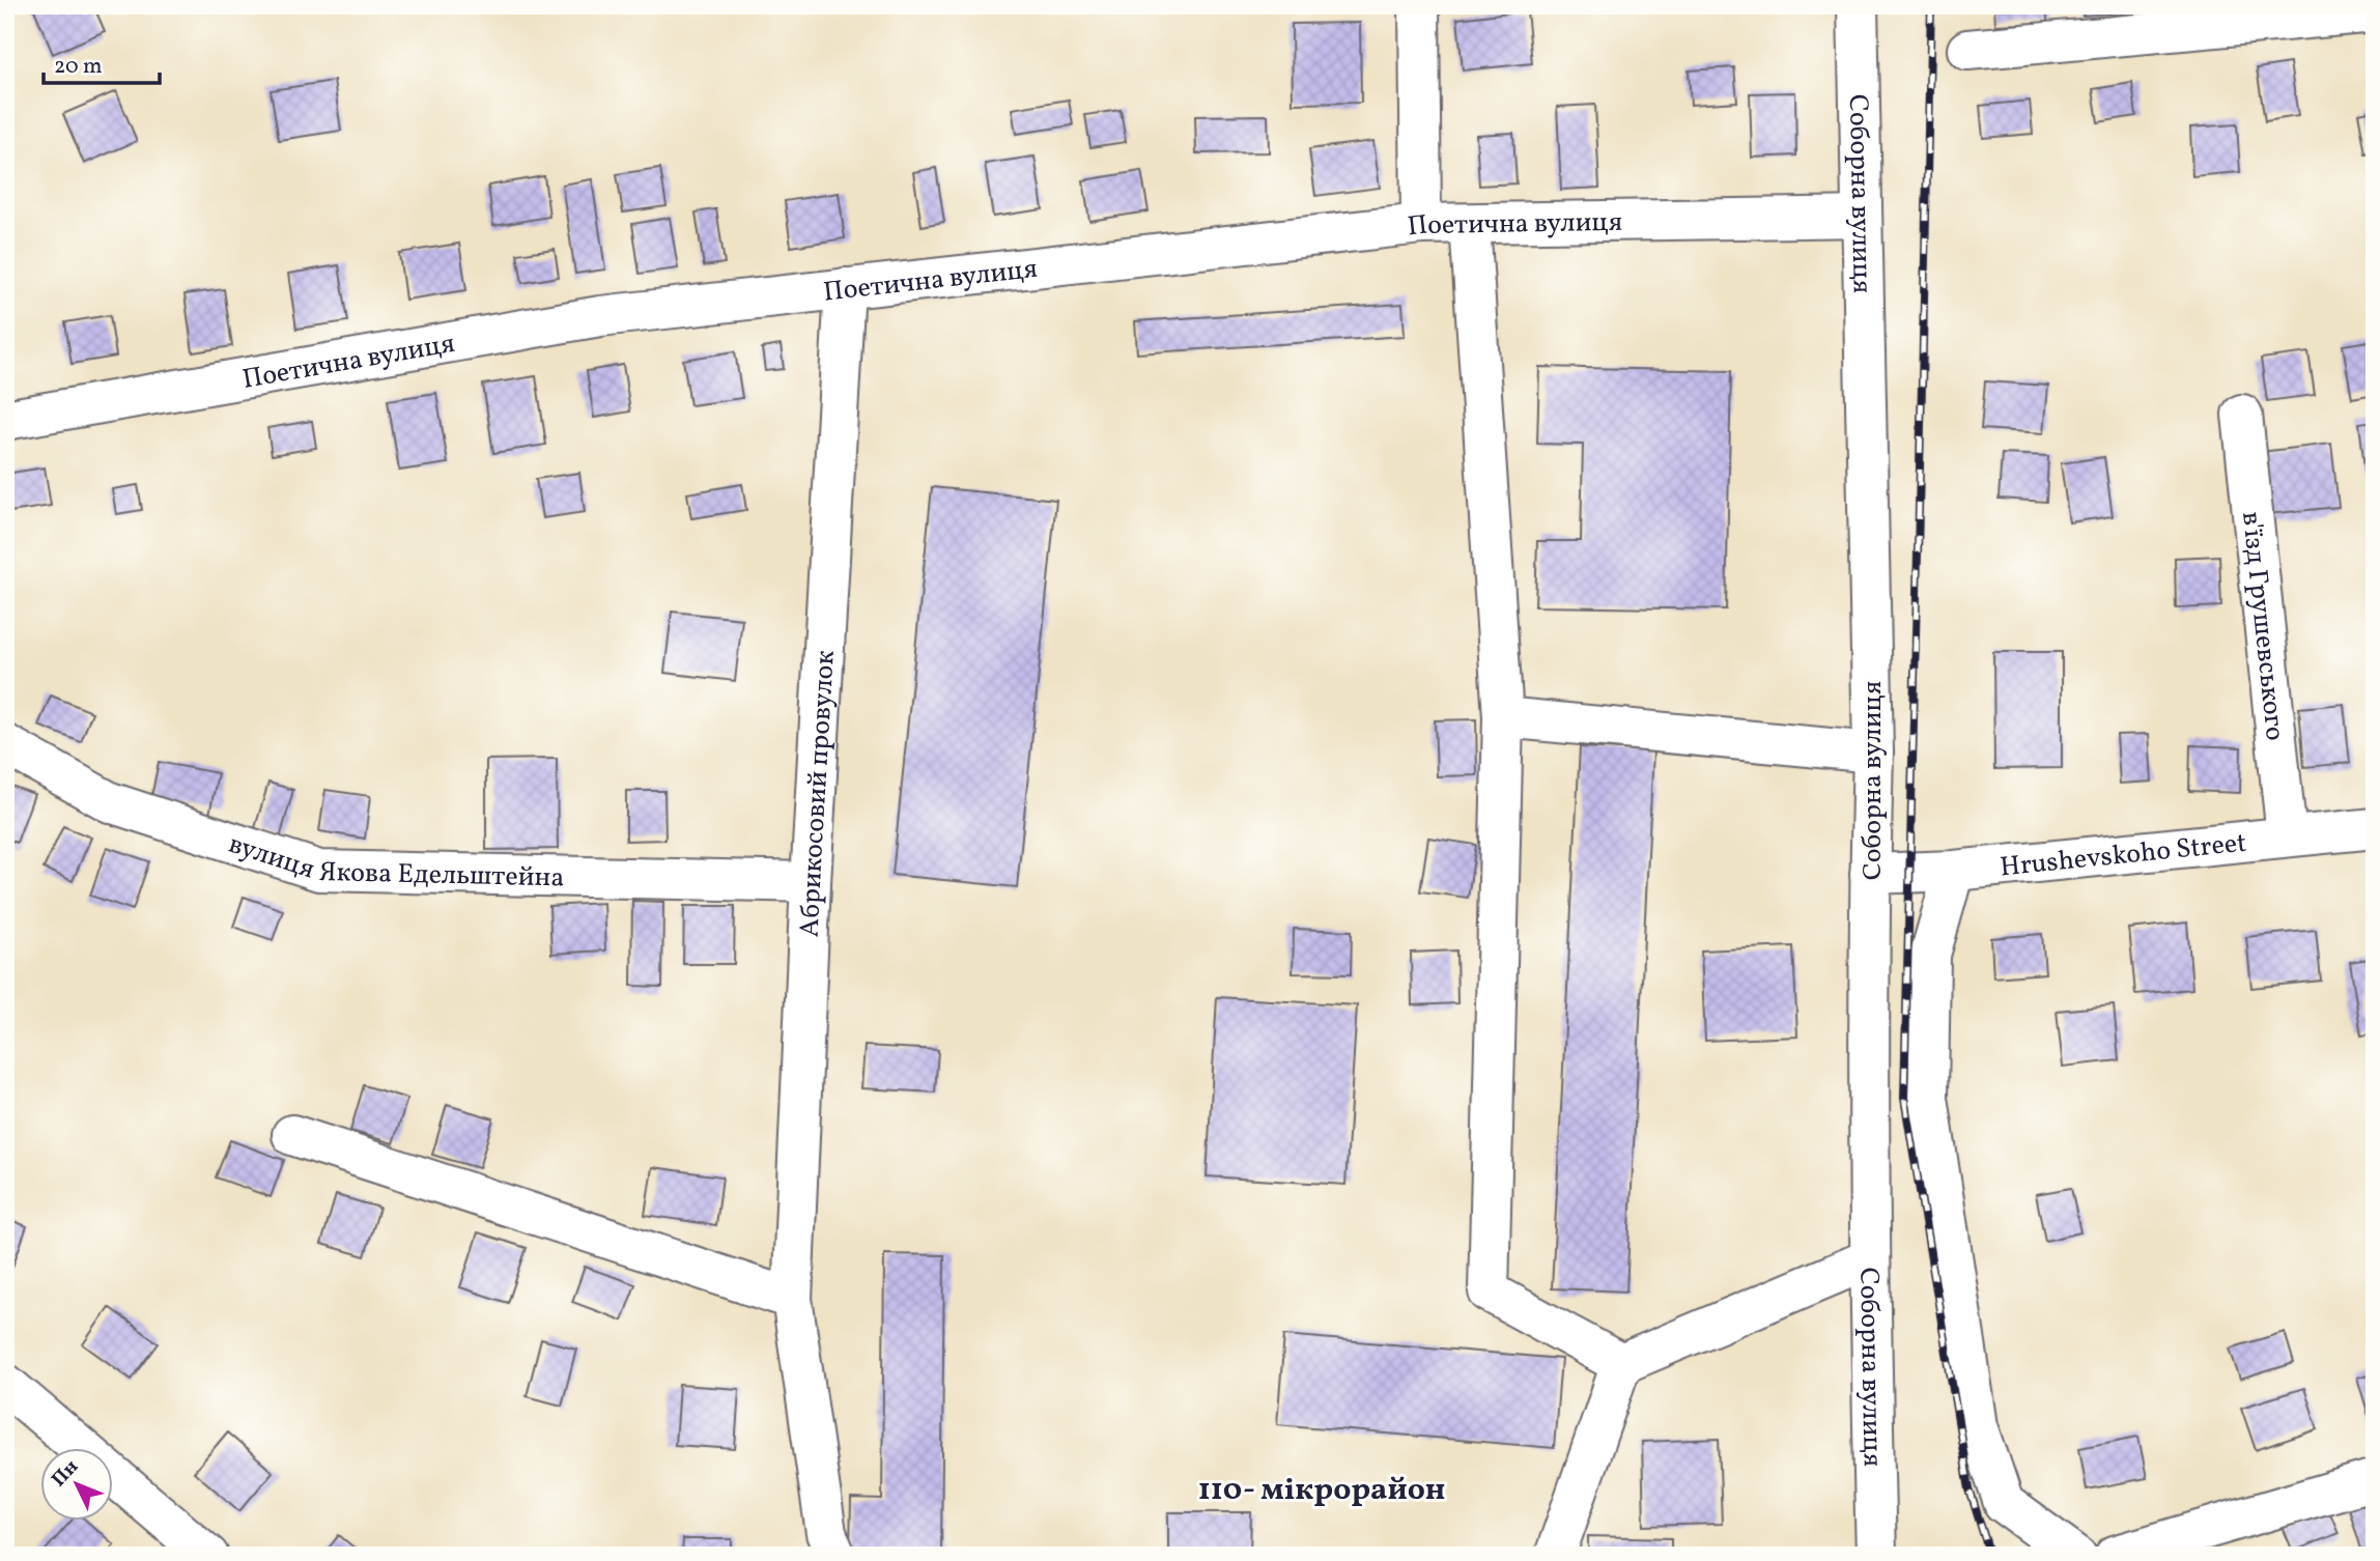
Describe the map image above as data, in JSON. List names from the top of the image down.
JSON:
{
  "streets": {
    "street": [
      "Соборна вулиця",
      "Поетична вулиця",
      "в'їзд Грушевського",
      "Абрикосовий провулок",
      "Hrushevskoho Street",
      "вулиця Якова Едельштейна"
    ]
  },
  "crossings": [
    ["Соборна вулиця", "Поетична вулиця"],
    ["Соборна вулиця", "Hrushevskoho Street"],
    ["Поетична вулиця", "Абрикосовий провулок"],
    ["в'їзд Грушевського", "Hrushevskoho Street"],
    ["Абрикосовий провулок", "вулиця Якова Едельштейна"]
  ],
  "districts": ["110- мікрорайон"],
  "scale_bar": "20 m",
  "north": "top left"
}
